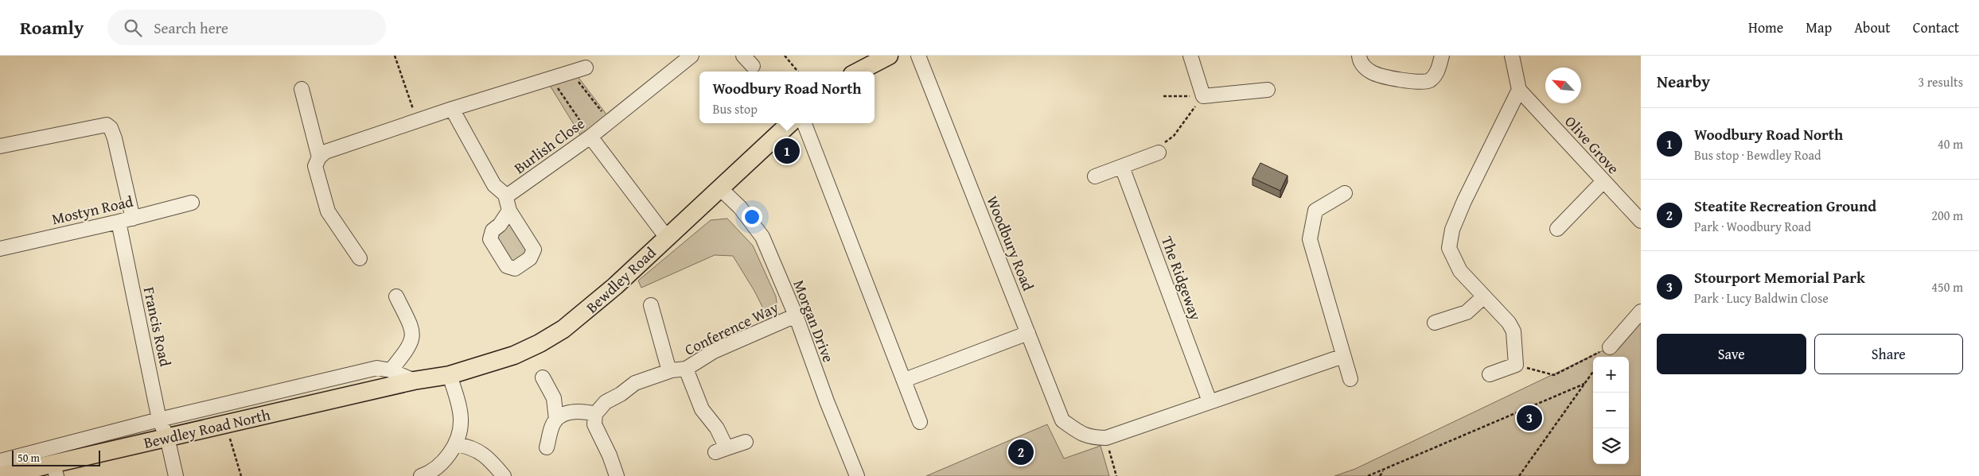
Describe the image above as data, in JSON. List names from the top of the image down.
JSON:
{
  "streets": {
    "main road": ["Bewdley Road", "Bewdley Road North"],
    "street": [
      "Olive Grove",
      "Burlish Close",
      "Mostyn Road",
      "Woodbury Road",
      "The Ridgeway",
      "Morgan Drive",
      "Francis Road",
      "Conference Way"
    ]
  },
  "crossings": [
    ["Mostyn Road", "Francis Road"],
    ["Bewdley Road", "Morgan Drive"],
    ["Bewdley Road", "Bewdley Road North"],
    ["Morgan Drive", "Conference Way"],
    ["Francis Road", "Bewdley Road North"]
  ],
  "scale_bar": "50 m",
  "north": "top left",
  "page": {
    "header": "Roamly",
    "search": "Search here",
    "nav": [
      "Home",
      "Map",
      "About",
      "Contact"
    ],
    "heading": ["Nearby", "3 results"],
    "popup": ["Woodbury Road North", "Bus stop"],
    "list": [
      {
        "mark": "1",
        "name": "Woodbury Road North",
        "note": "Bus stop · Bewdley Road",
        "value": "40 m"
      },
      {
        "mark": "2",
        "name": "Steatite Recreation Ground",
        "note": "Park · Woodbury Road",
        "value": "200 m"
      },
      {
        "mark": "3",
        "name": "Stourport Memorial Park",
        "note": "Park · Lucy Baldwin Close",
        "value": "450 m"
      }
    ],
    "pins": ["1", "3", "2"],
    "buttons": ["Save", "Share"],
    "map_buttons": ["+", "−"],
    "scale": "50 m"
  }
}
